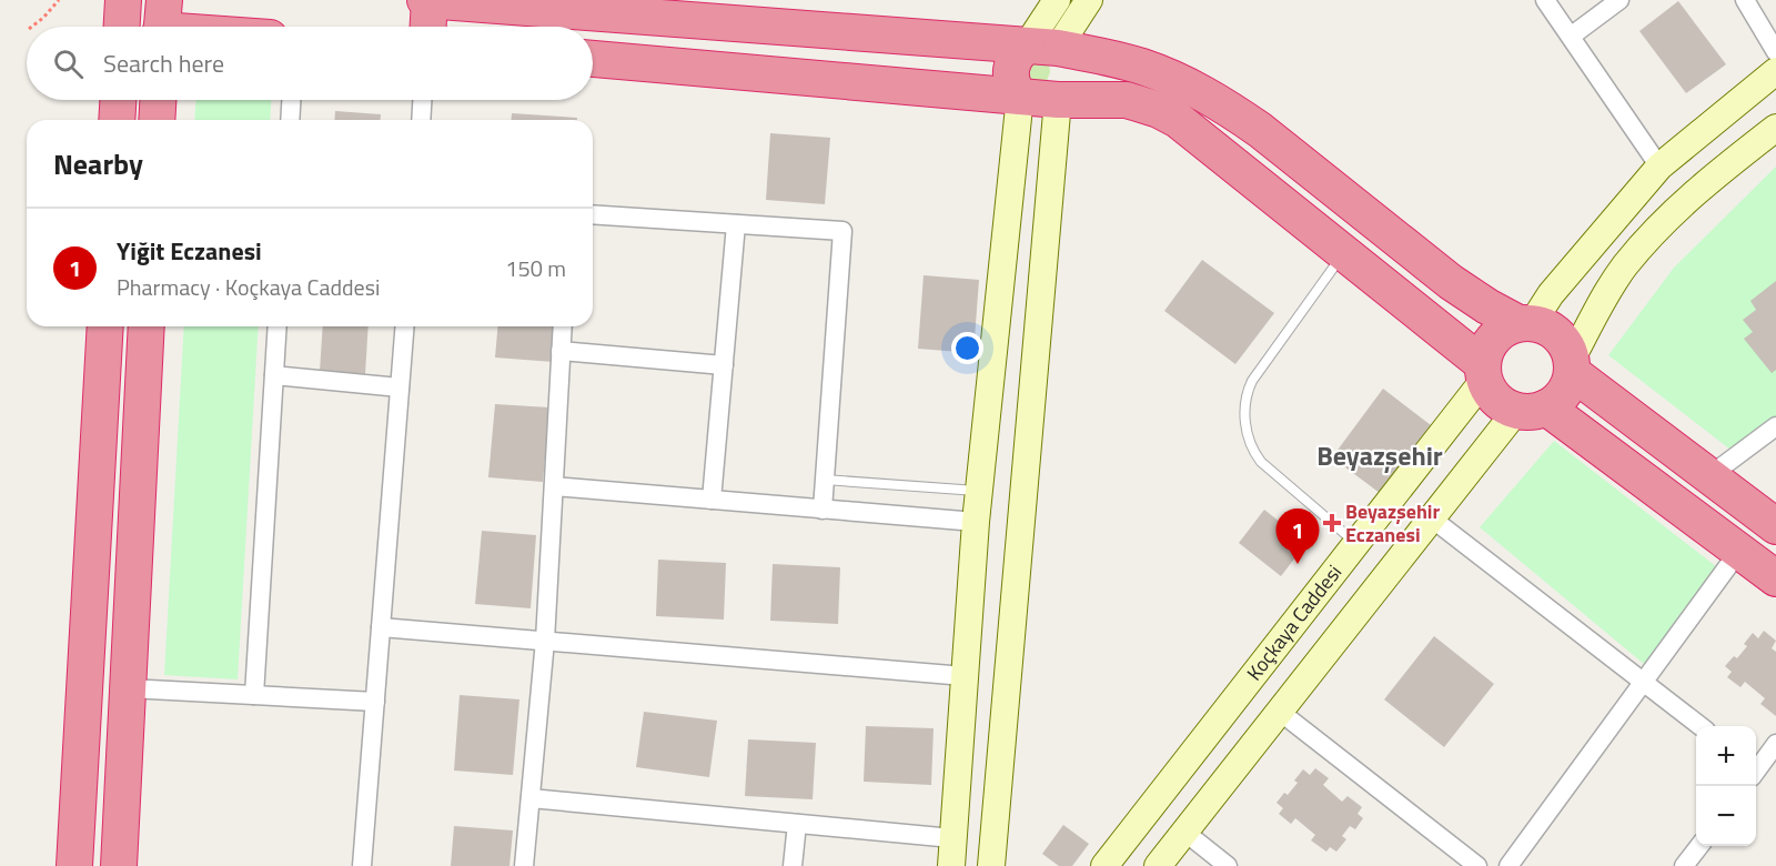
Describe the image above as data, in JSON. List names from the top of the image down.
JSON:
{
  "streets": {
    "main road": ["Koçkaya Caddesi"]
  },
  "districts": ["Beyazşehir"],
  "places": {
    "health": ["Beyazşehir Eczanesi"]
  },
  "page": {
    "search": "Search here",
    "heading": "Nearby",
    "list": [
      {
        "mark": "1",
        "name": "Yiğit Eczanesi",
        "note": "Pharmacy · Koçkaya Caddesi",
        "value": "150 m"
      }
    ],
    "pins": "1",
    "map_buttons": ["+", "−"]
  }
}
